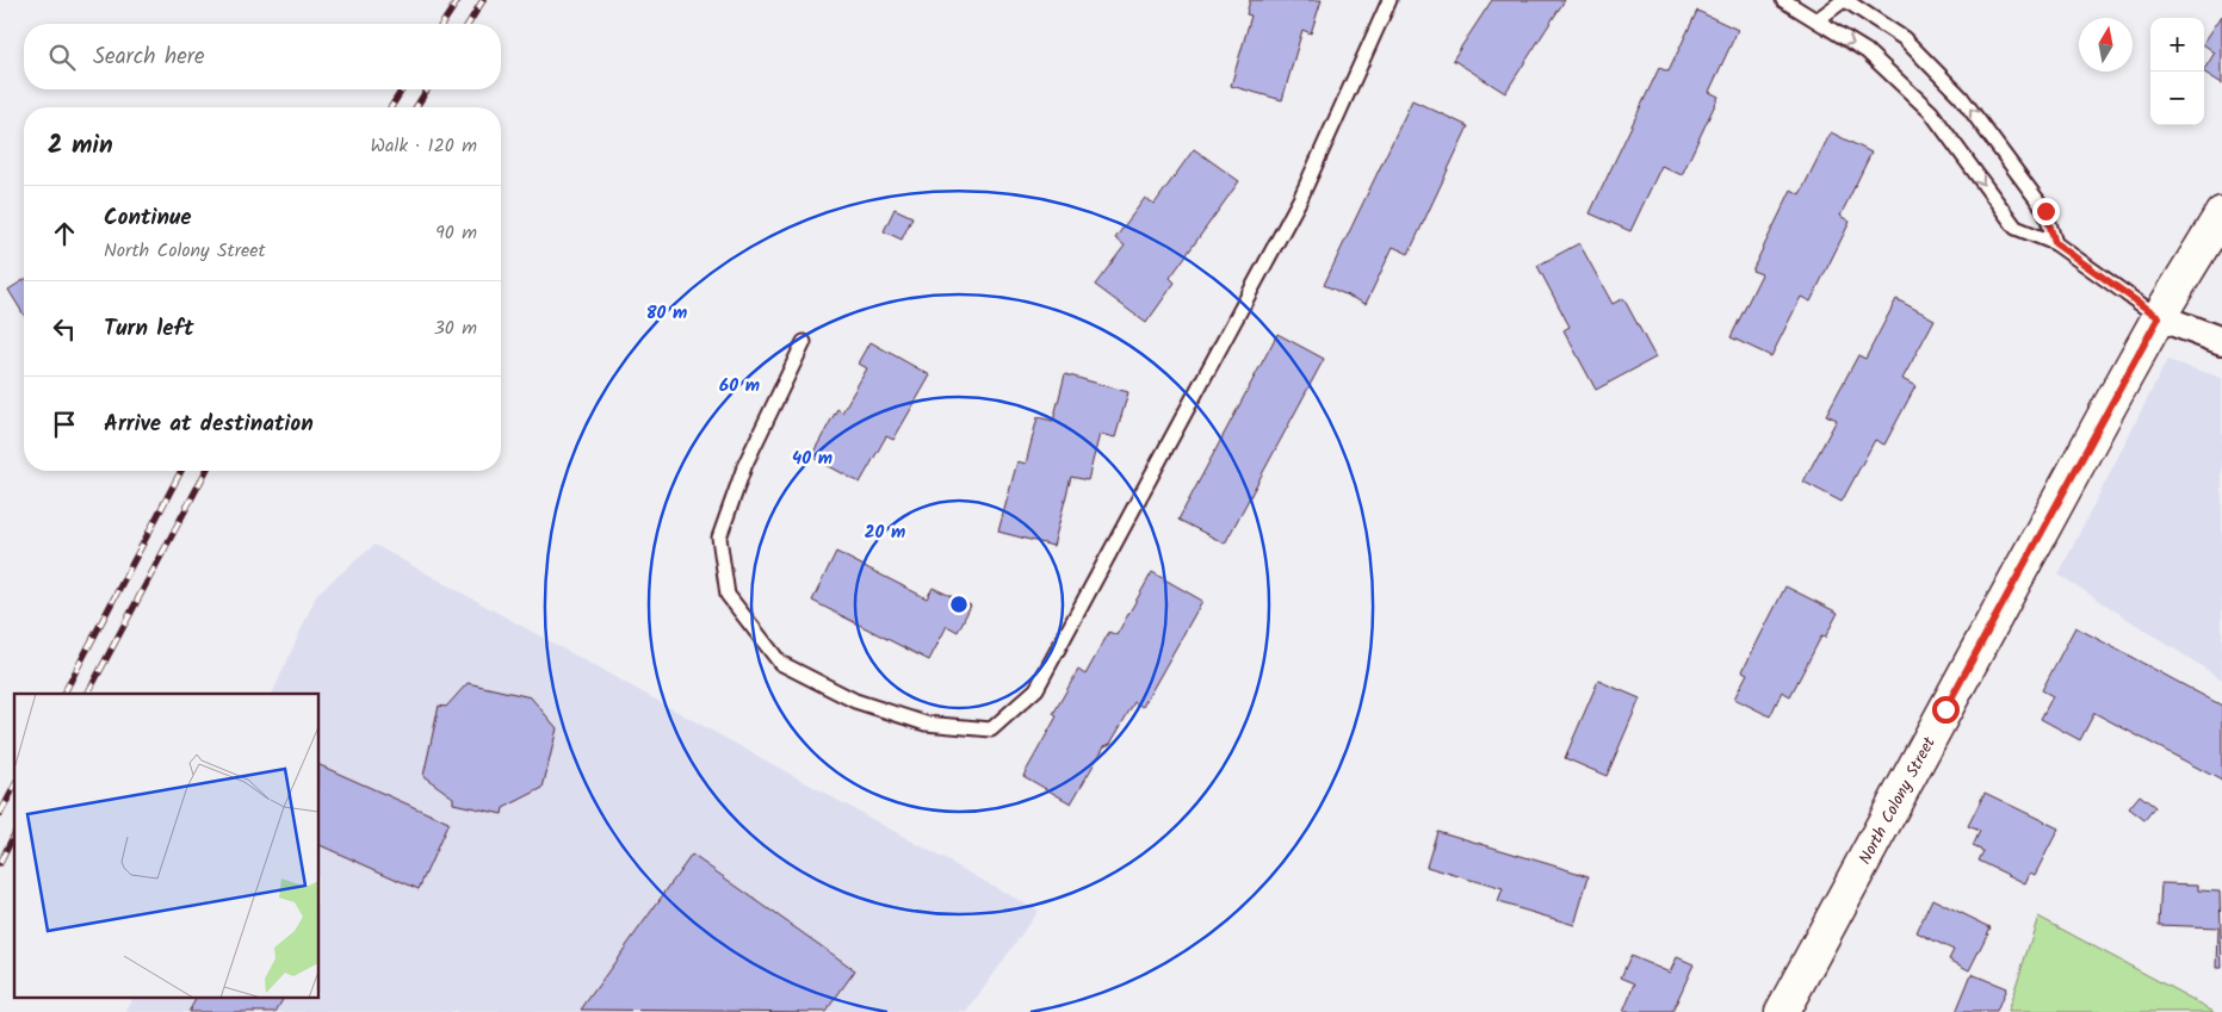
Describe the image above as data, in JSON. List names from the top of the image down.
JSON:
{
  "streets": {
    "main road": ["North Colony Street"]
  },
  "north": "top",
  "page": {
    "map_buttons": ["+", "−"],
    "search": "Search here",
    "heading": ["2 min", "Walk · 120 m"],
    "list": [
      ["Continue", "North Colony Street", "90 m"],
      ["Turn left", "30 m"],
      "Arrive at destination"
    ]
  },
  "rings": [
    "80 m",
    "60 m",
    "40 m",
    "20 m"
  ]
}
